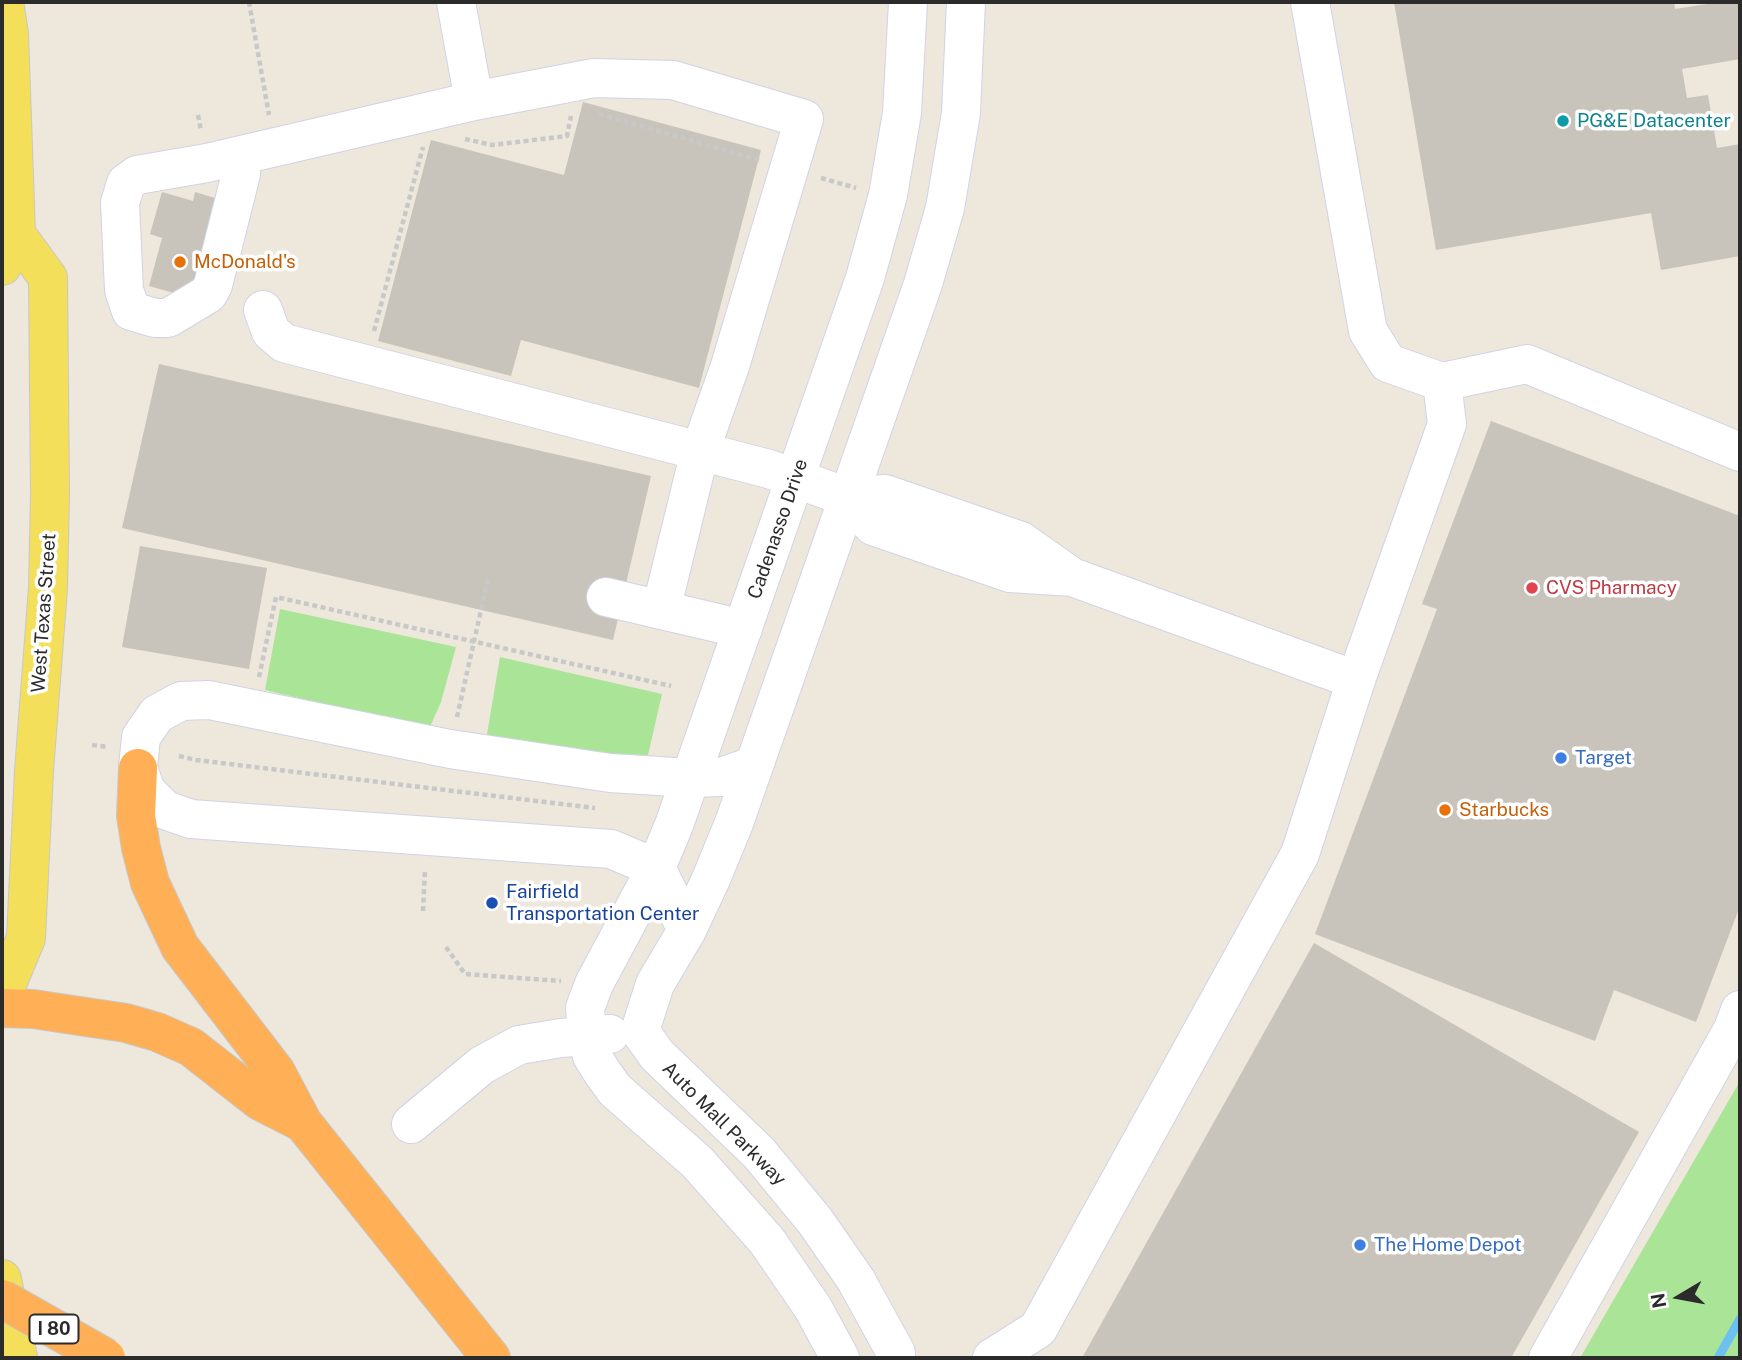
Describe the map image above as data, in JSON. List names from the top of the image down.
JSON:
{
  "streets": {
    "highway": ["I 80"],
    "main road": ["West Texas Street"],
    "street": ["Cadenasso Drive", "Auto Mall Parkway"]
  },
  "places": [
    "PG&E Datacenter",
    "McDonald's",
    "CVS Pharmacy",
    "Target",
    "Starbucks",
    "Fairfield Transportation Center",
    "The Home Depot"
  ],
  "north": "left"
}
